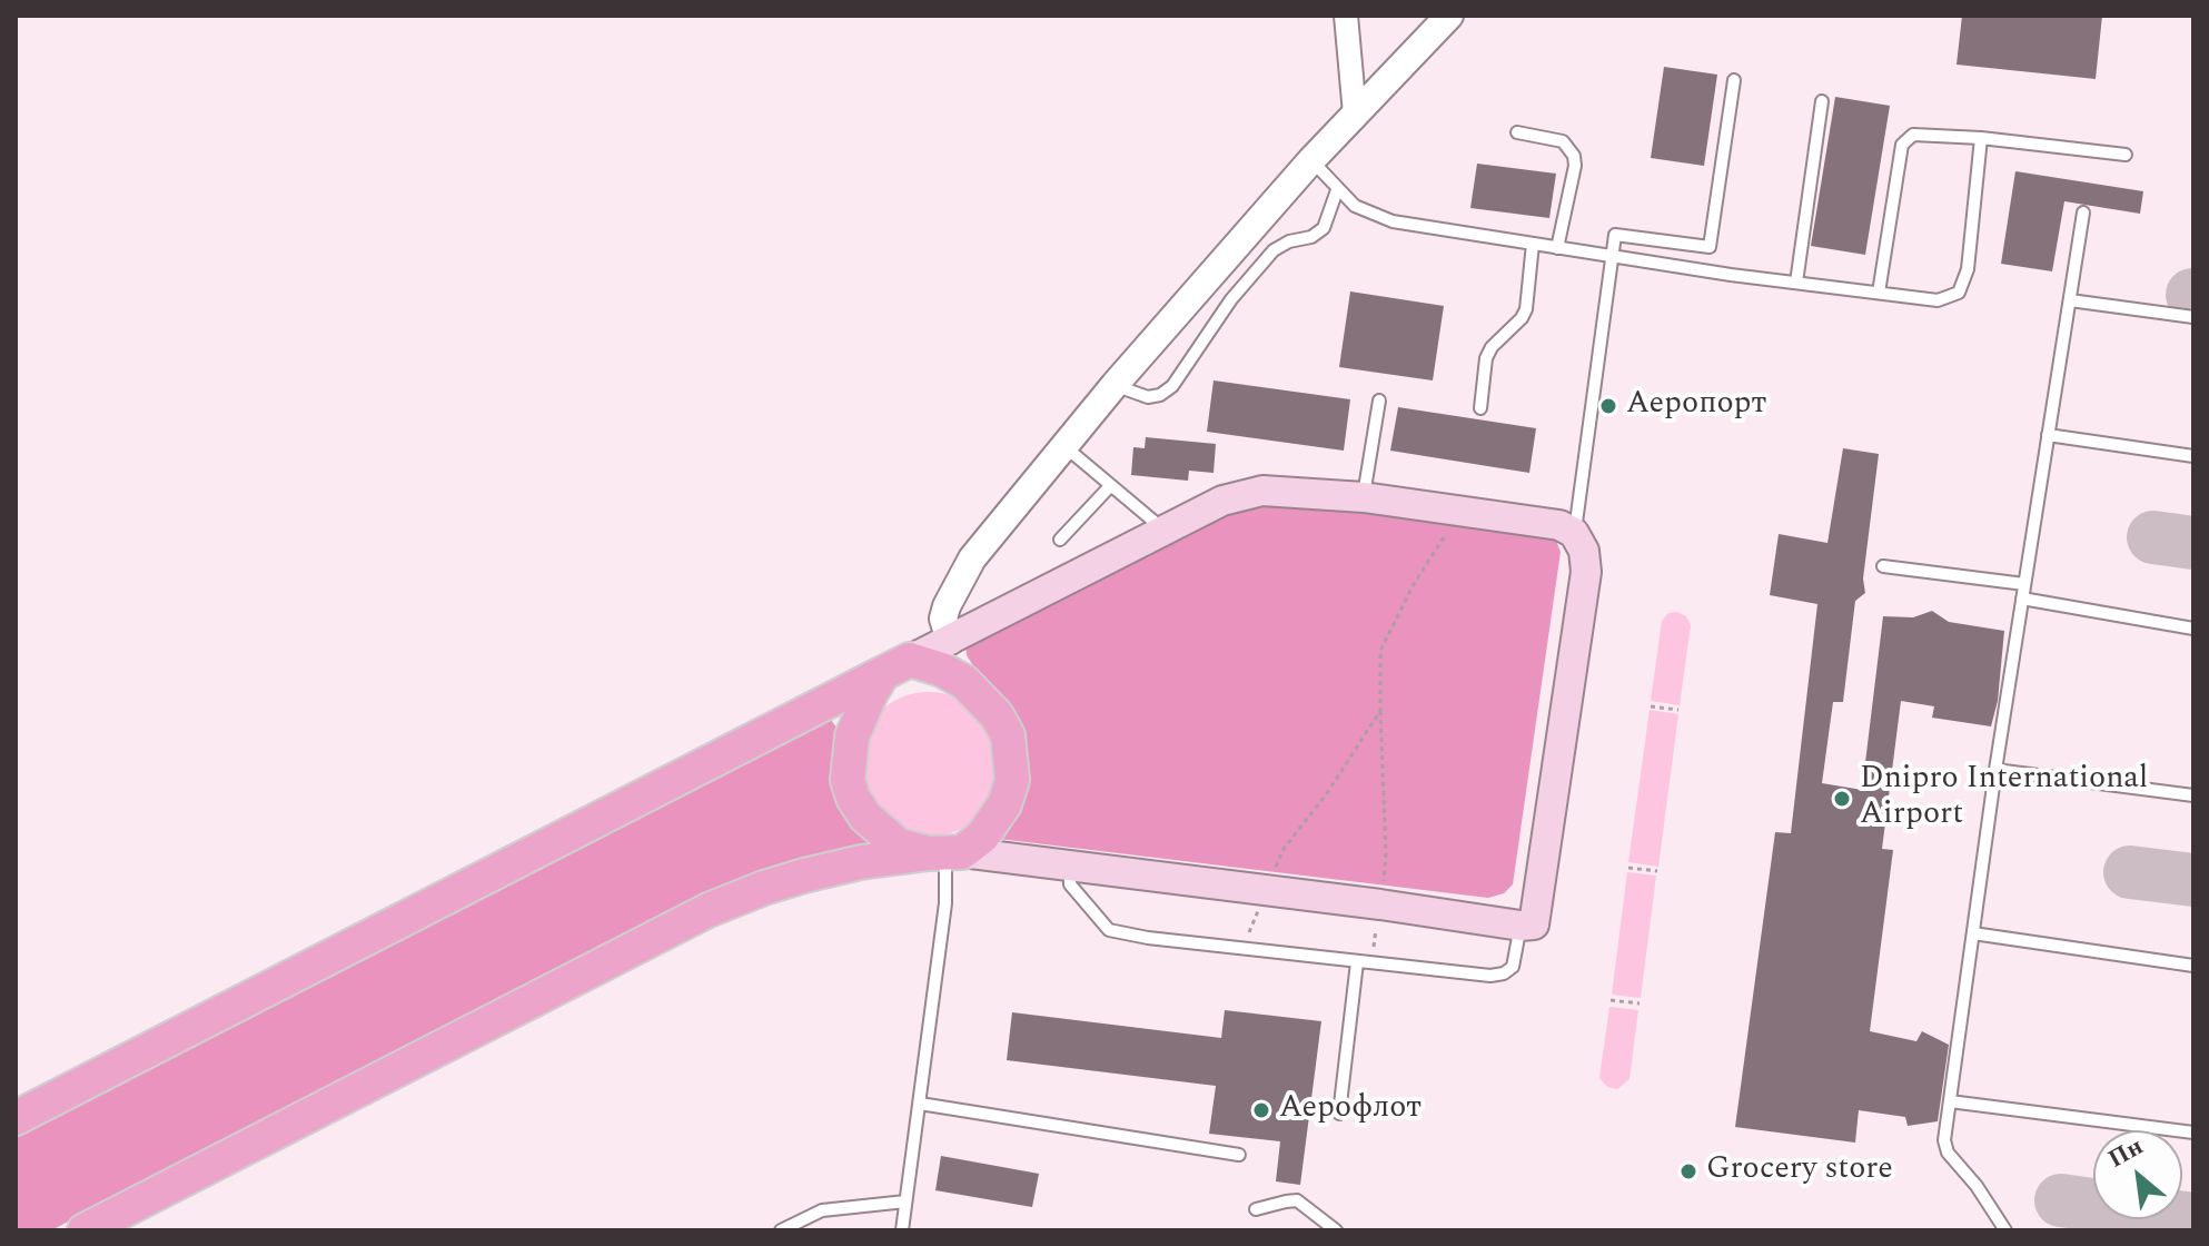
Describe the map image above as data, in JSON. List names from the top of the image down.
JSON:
{
  "places": [
    "Аеропорт",
    "Dnipro International Airport",
    "Аерофлот",
    "Grocery store"
  ],
  "north": "top left"
}
